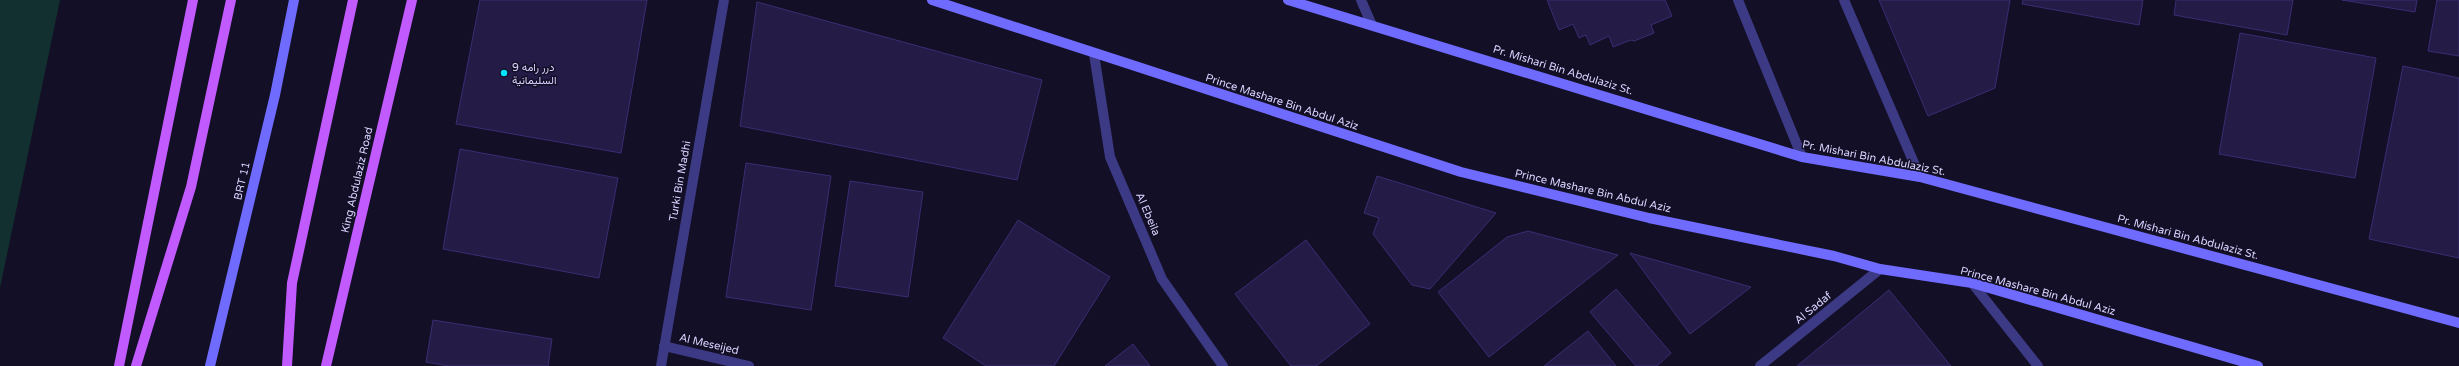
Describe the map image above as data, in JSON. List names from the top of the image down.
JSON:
{
  "streets": {
    "main road": ["King Abdulaziz Road"],
    "street": [
      "Pr. Mishari Bin Abdulaziz St.",
      "Prince Mashare Bin Abdul Aziz",
      "BRT 11",
      "Turki Bin Madhi",
      "Al Ebeila",
      "Al Sadaf",
      "Al Meseijed"
    ]
  },
  "crossings": [
    ["Prince Mashare Bin Abdul Aziz", "Al Ebeila"],
    ["Prince Mashare Bin Abdul Aziz", "Al Sadaf"],
    ["Turki Bin Madhi", "Al Meseijed"]
  ],
  "places": ["درر رامه 9 السليمانية"]
}
